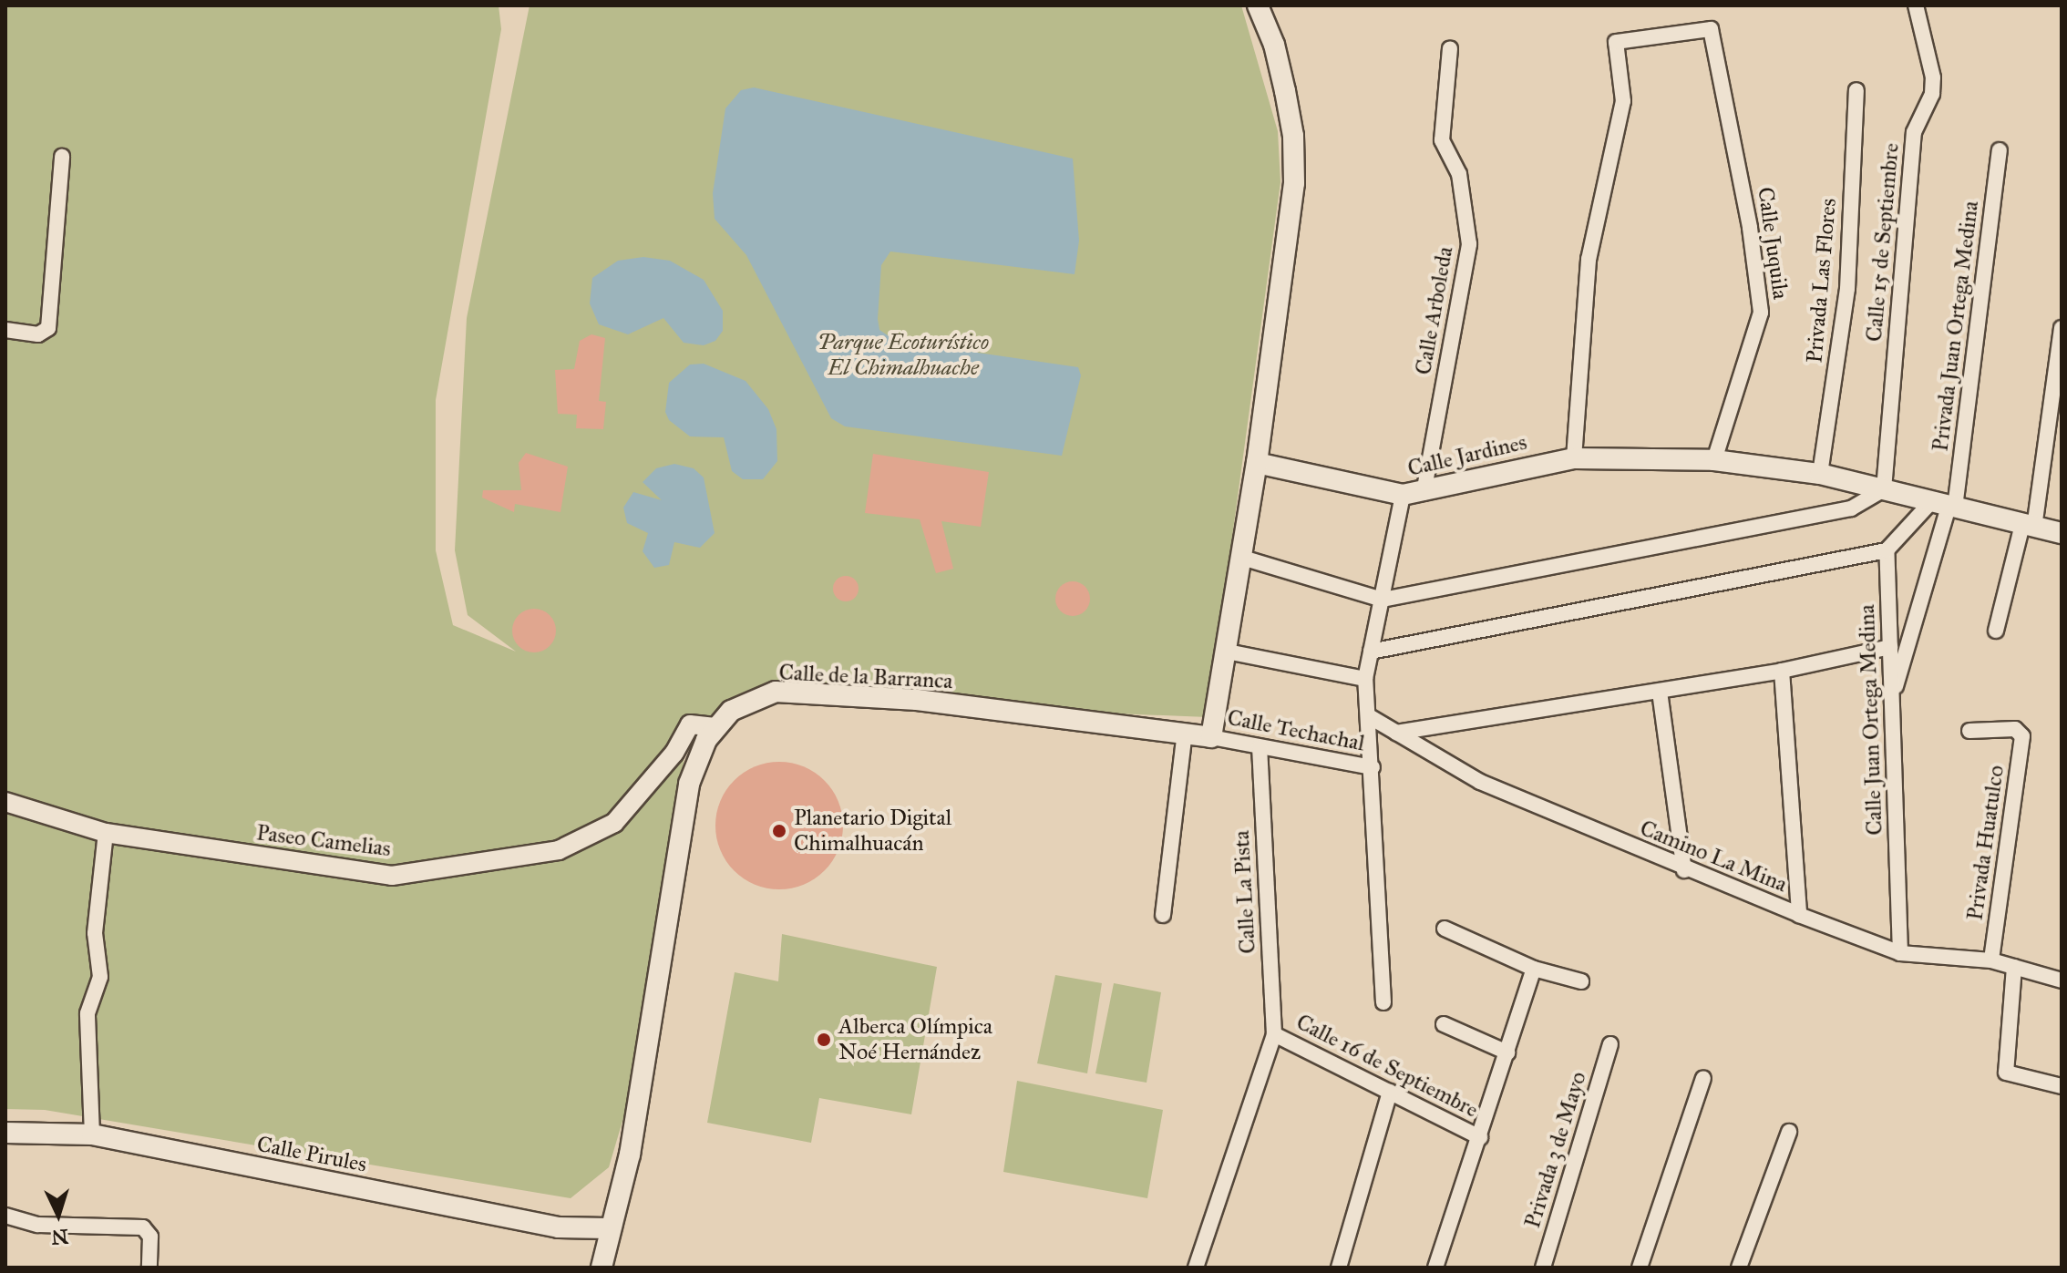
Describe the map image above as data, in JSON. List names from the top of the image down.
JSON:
{
  "streets": {
    "main road": ["Calle Jardines", "Calle de la Barranca", "Calle Pirules"],
    "street": [
      "Calle 15 de Septiembre",
      "Calle Juquila",
      "Privada Las Flores",
      "Calle Arboleda",
      "Privada Juan Ortega Medina",
      "Calle Juan Ortega Medina",
      "Calle Techachal",
      "Paseo Camelias",
      "Privada Huatulco",
      "Camino La Mina",
      "Calle La Pista",
      "Calle 16 de Septiembre",
      "Privada 3 de Mayo"
    ]
  },
  "crossings": [
    ["Calle 15 de Septiembre", "Calle Jardines"],
    ["Calle Juquila", "Calle Jardines"],
    ["Privada Las Flores", "Calle Jardines"],
    ["Calle Arboleda", "Calle Jardines"],
    ["Calle Arboleda", "Calle Techachal"],
    ["Calle Arboleda", "Camino La Mina"],
    ["Privada Juan Ortega Medina", "Calle Jardines"],
    ["Privada Juan Ortega Medina", "Calle Juan Ortega Medina"],
    ["Calle de la Barranca", "Calle Techachal"],
    ["Calle de la Barranca", "Paseo Camelias"],
    ["Calle de la Barranca", "Calle Pirules"],
    ["Calle Juan Ortega Medina", "Camino La Mina"],
    ["Calle Techachal", "Calle La Pista"],
    ["Privada Huatulco", "Camino La Mina"],
    ["Calle La Pista", "Calle 16 de Septiembre"]
  ],
  "parks": ["Parque Ecoturístico El Chimalhuache"],
  "places": ["Planetario Digital Chimalhuacán", "Alberca Olímpica Noé Hernández"],
  "north": "bottom"
}
